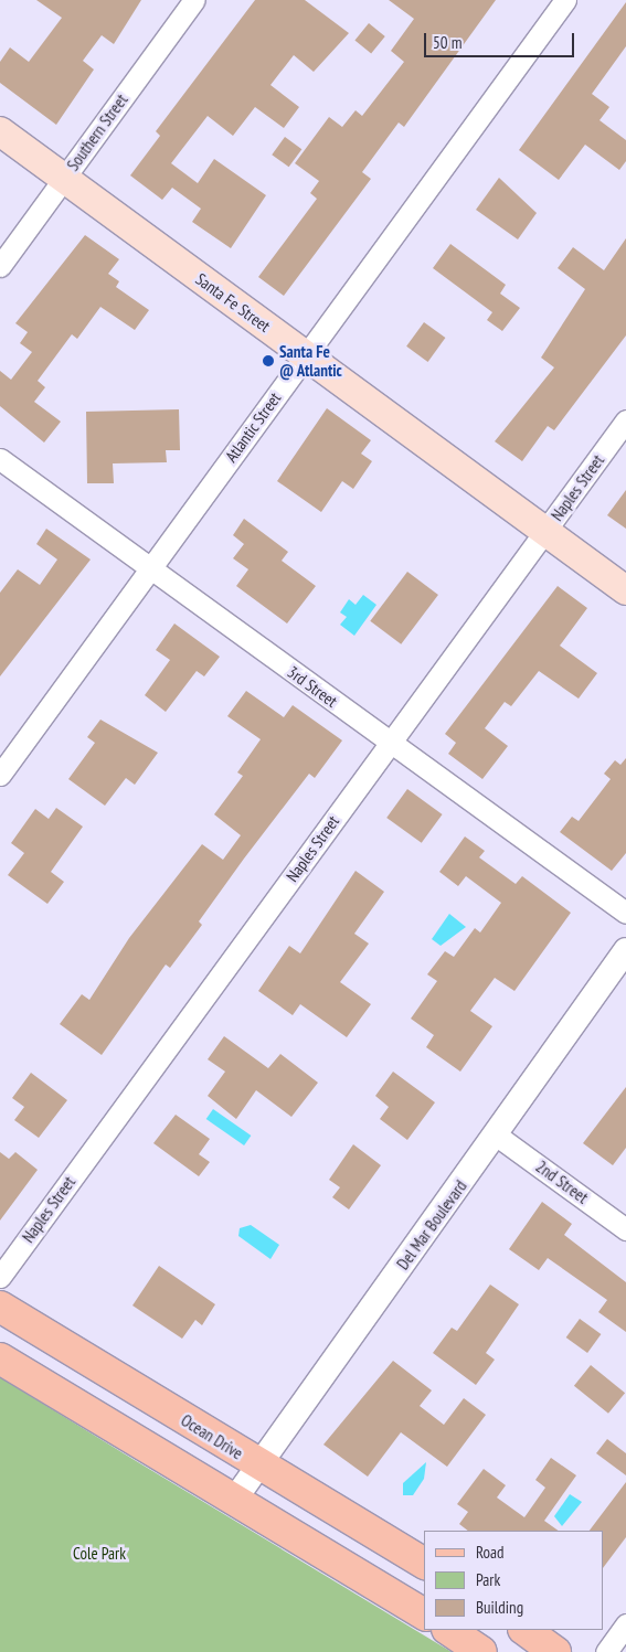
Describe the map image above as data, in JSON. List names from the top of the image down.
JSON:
{
  "streets": {
    "main road": ["Santa Fe Street", "Ocean Drive"],
    "street": [
      "Southern Street",
      "Atlantic Street",
      "Naples Street",
      "3rd Street",
      "2nd Street",
      "Del Mar Boulevard"
    ]
  },
  "crossings": [
    ["Southern Street", "Santa Fe Street"],
    ["Santa Fe Street", "Atlantic Street"],
    ["Santa Fe Street", "Naples Street"],
    ["Atlantic Street", "3rd Street"],
    ["Naples Street", "3rd Street"],
    ["2nd Street", "Del Mar Boulevard"],
    ["Del Mar Boulevard", "Ocean Drive"]
  ],
  "parks": ["Cole Park"],
  "places": ["Santa Fe @ Atlantic"],
  "legend": ["Road", "Park", "Building"],
  "scale_bar": "50 m"
}
